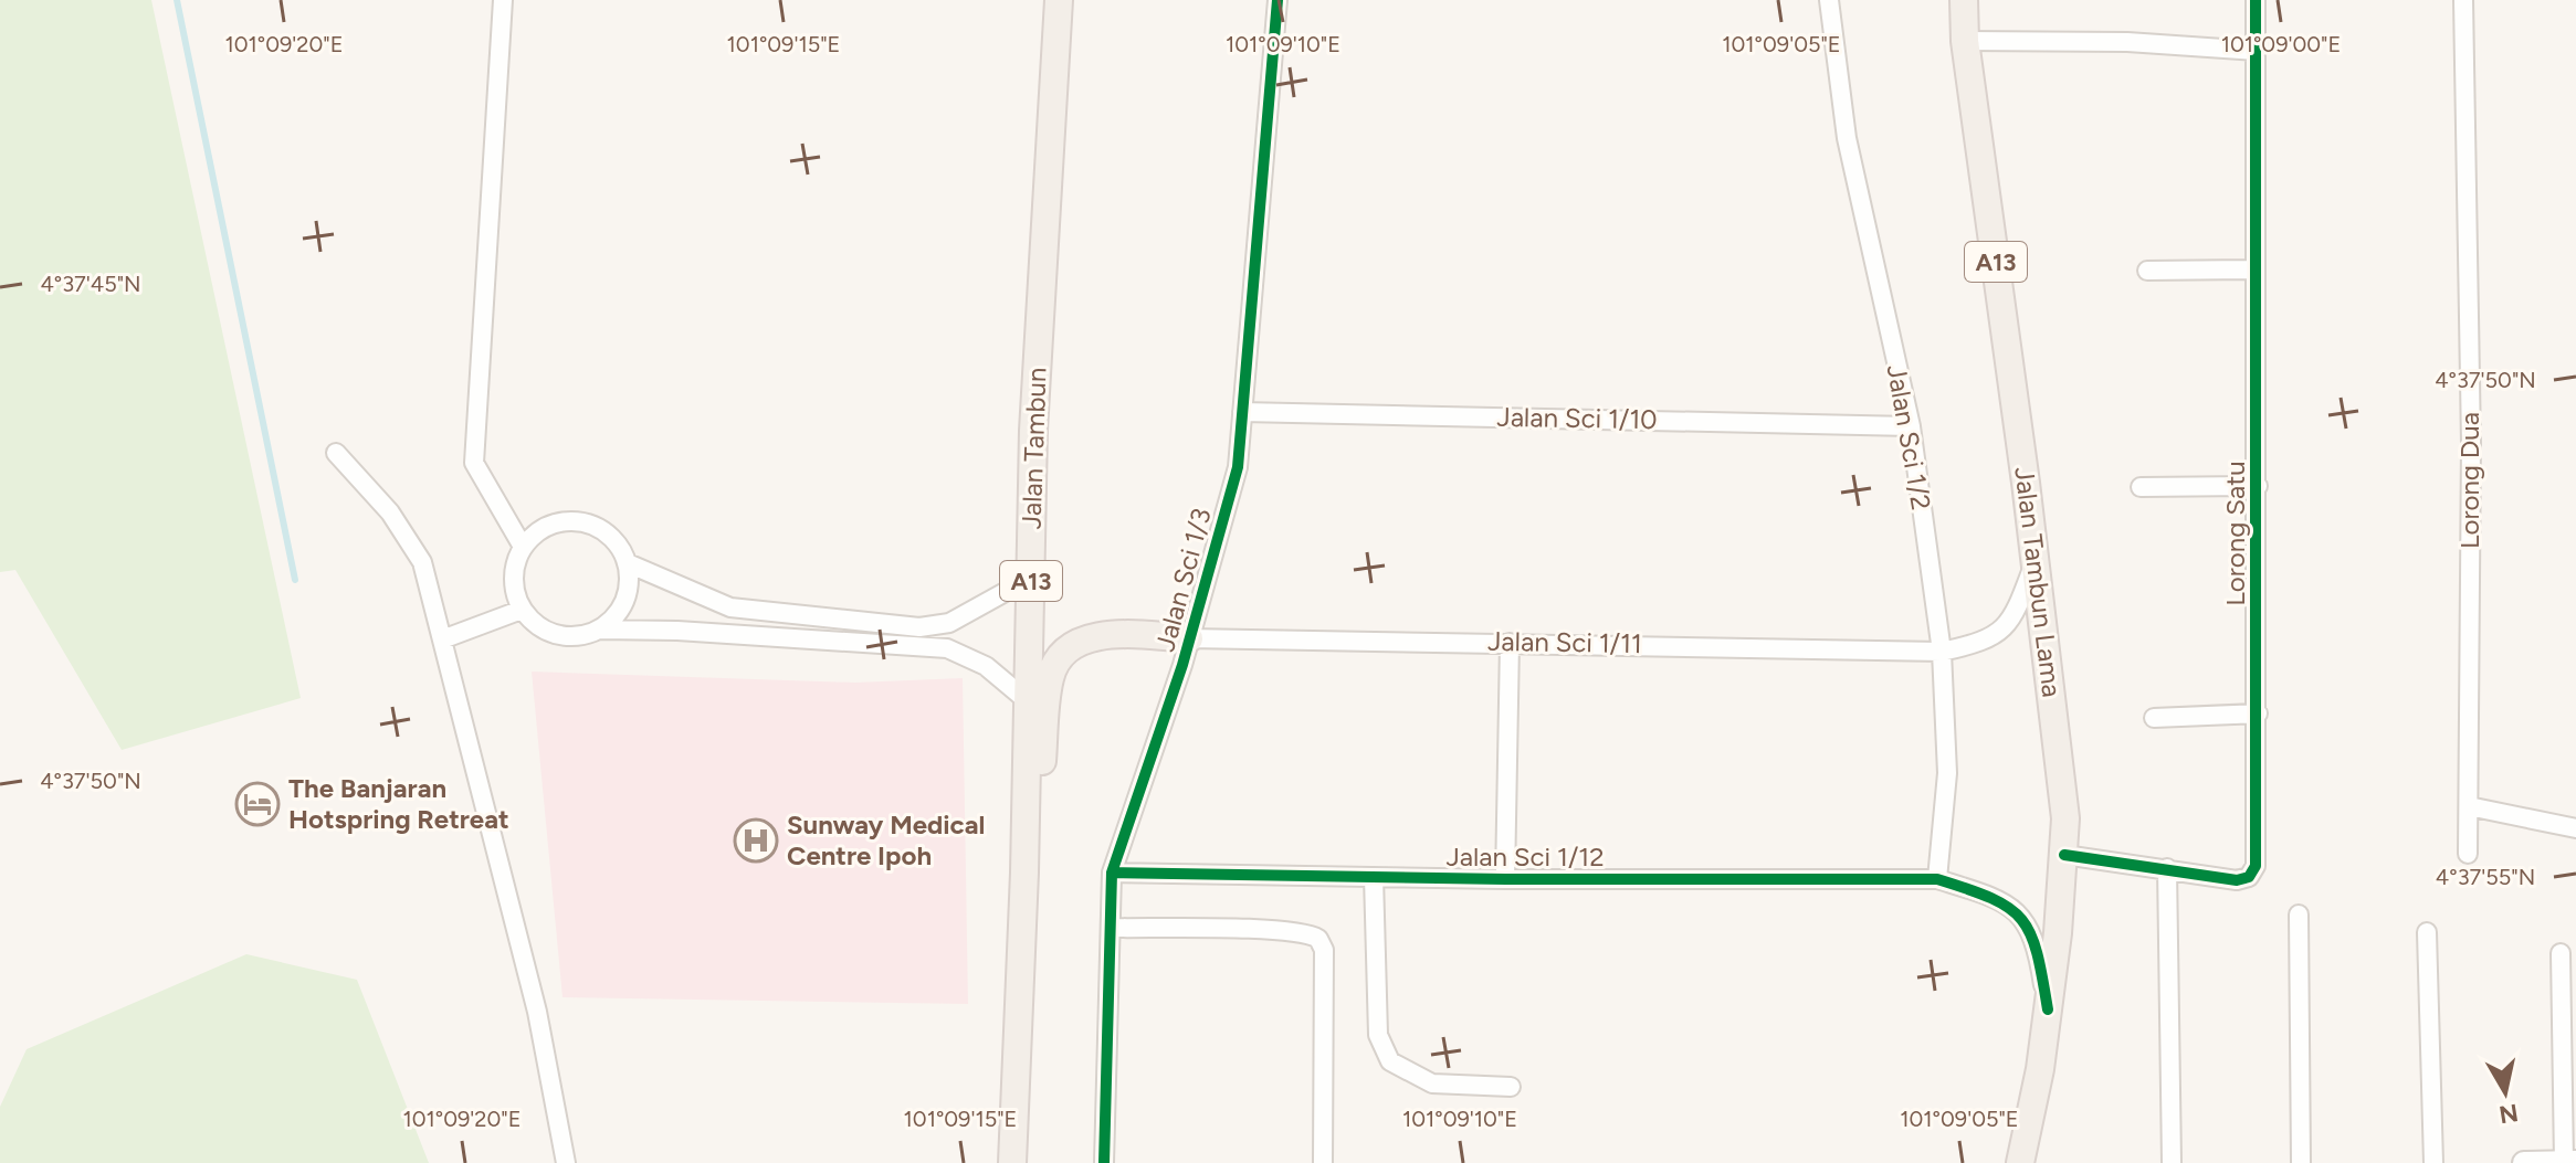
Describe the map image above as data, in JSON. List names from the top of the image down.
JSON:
{
  "streets": {
    "main road": ["A13", "Jalan Tambun", "Jalan Tambun Lama"],
    "street": [
      "Jalan Sci 1/10",
      "Jalan Sci 1/2",
      "Lorong Dua",
      "Lorong Satu",
      "Jalan Sci 1/3",
      "Jalan Sci 1/11",
      "Jalan Sci 1/12"
    ]
  },
  "crossings": [
    ["Jalan Sci 1/10", "Jalan Sci 1/2"],
    ["Jalan Sci 1/10", "Jalan Sci 1/3"],
    ["Jalan Sci 1/2", "Jalan Sci 1/11"],
    ["Jalan Sci 1/2", "Jalan Sci 1/12"],
    ["Lorong Satu", "Jalan Tambun Lama"],
    ["Jalan Sci 1/3", "Jalan Sci 1/11"],
    ["Jalan Sci 1/3", "Jalan Sci 1/12"],
    ["Jalan Tambun Lama", "Jalan Sci 1/11"],
    ["Jalan Tambun Lama", "Jalan Sci 1/12"]
  ],
  "places": {
    "hotel": ["The Banjaran Hotspring Retreat"],
    "hospital": ["Sunway Medical Centre Ipoh"]
  },
  "north": "bottom",
  "coordinates": [
    "101°09'20\"E",
    "101°09'15\"E",
    "101°09'10\"E",
    "101°09'05\"E",
    "101°09'00\"E",
    "4°37'45\"N",
    "4°37'50\"N",
    "4°37'55\"N"
  ]
}
